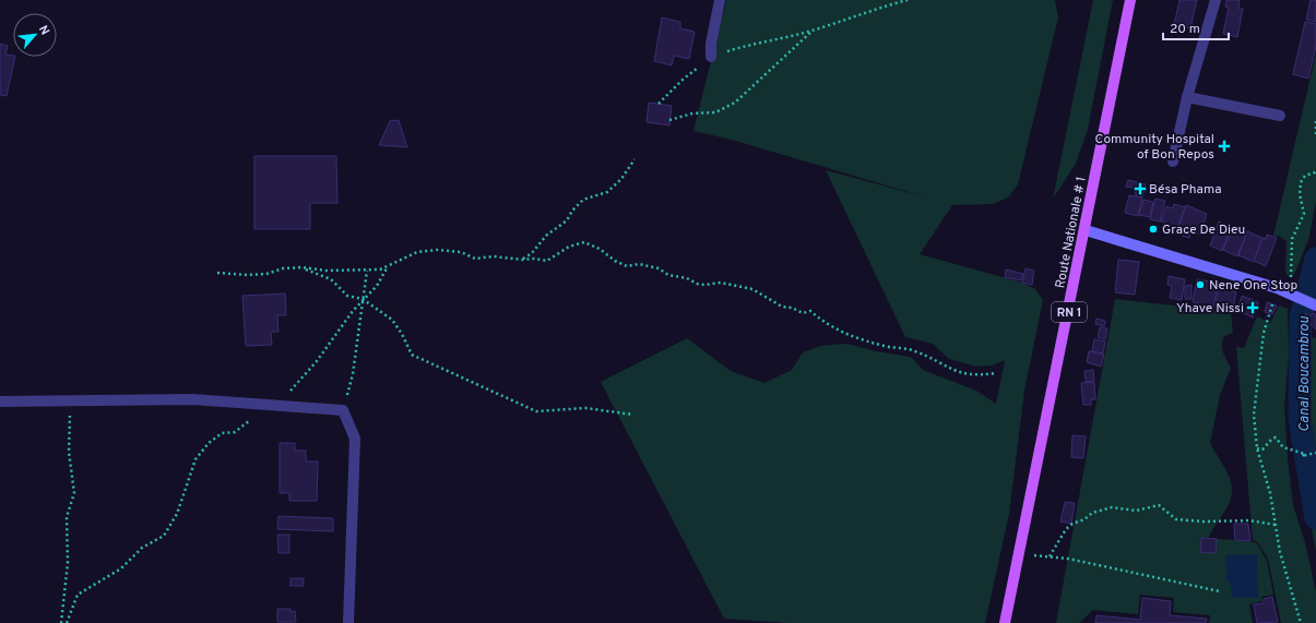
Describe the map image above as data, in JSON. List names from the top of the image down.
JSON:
{
  "streets": {
    "main road": ["Route Nationale # 1", "RN 1"]
  },
  "water": ["Canal Boucambrou"],
  "places": {
    "health": ["Community Hospital of Bon Repos", "Bésa Phama", "Yhave Nissi"],
    "other": ["Grace De Dieu", "Nene One Stop"]
  },
  "scale_bar": "20 m",
  "north": "top right"
}
